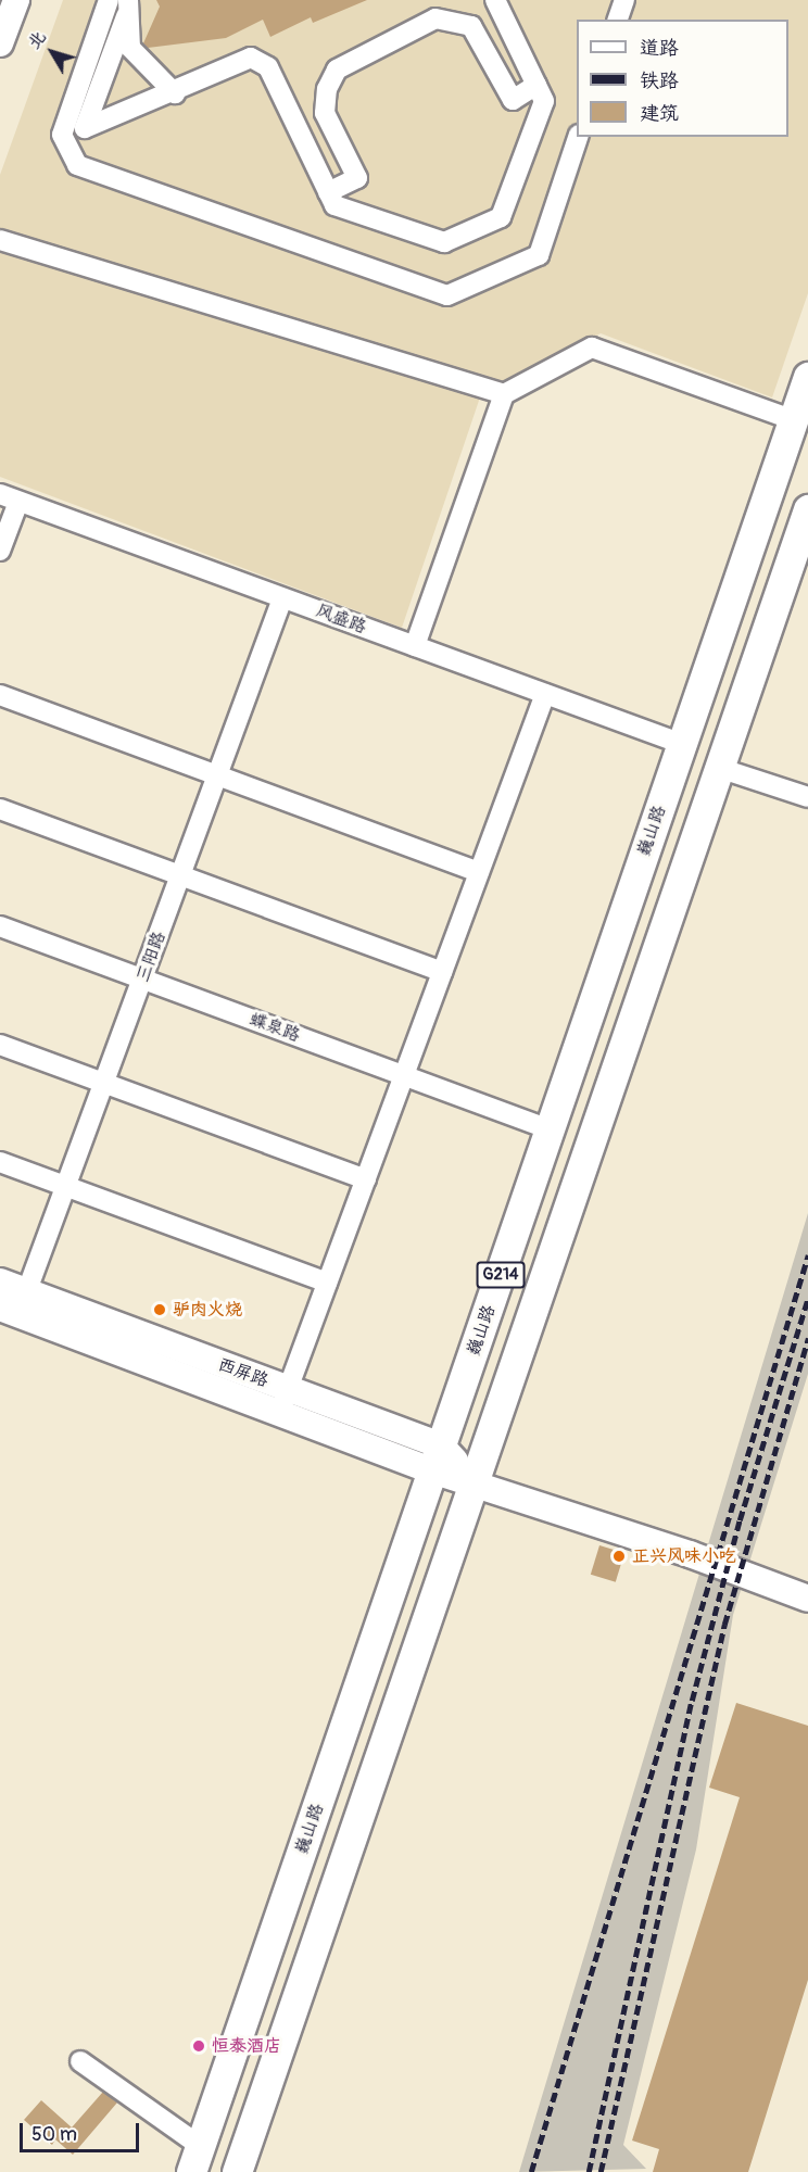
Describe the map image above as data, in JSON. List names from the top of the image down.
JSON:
{
  "streets": {
    "highway": ["巍山路", "G214"],
    "main road": ["西屏路"],
    "street": ["风盛路", "三阳路", "蝶泉路"]
  },
  "crossings": [
    ["风盛路", "巍山路"],
    ["风盛路", "三阳路"],
    ["巍山路", "蝶泉路"],
    ["巍山路", "西屏路"],
    ["三阳路", "蝶泉路"],
    ["三阳路", "西屏路"],
    ["G214", "西屏路"]
  ],
  "places": ["驴肉火烧", "正兴风味小吃", "恒泰酒店"],
  "legend": ["道路", "铁路", "建筑"],
  "scale_bar": "50 m",
  "north": "top left"
}
